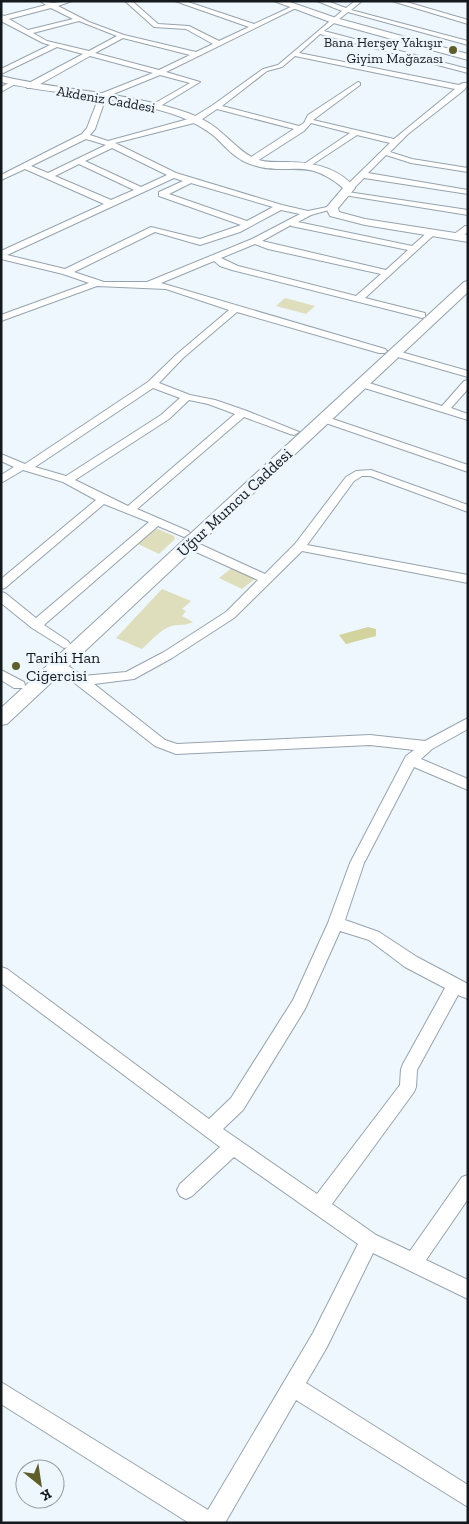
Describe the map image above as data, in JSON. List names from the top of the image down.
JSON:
{
  "streets": {
    "street": ["Akdeniz Caddesi", "Uğur Mumcu Caddesi"]
  },
  "places": ["Bana Herşey Yakışır Giyim Mağazası", "Tarihi Han Ciğercisi"],
  "north": "bottom right"
}
